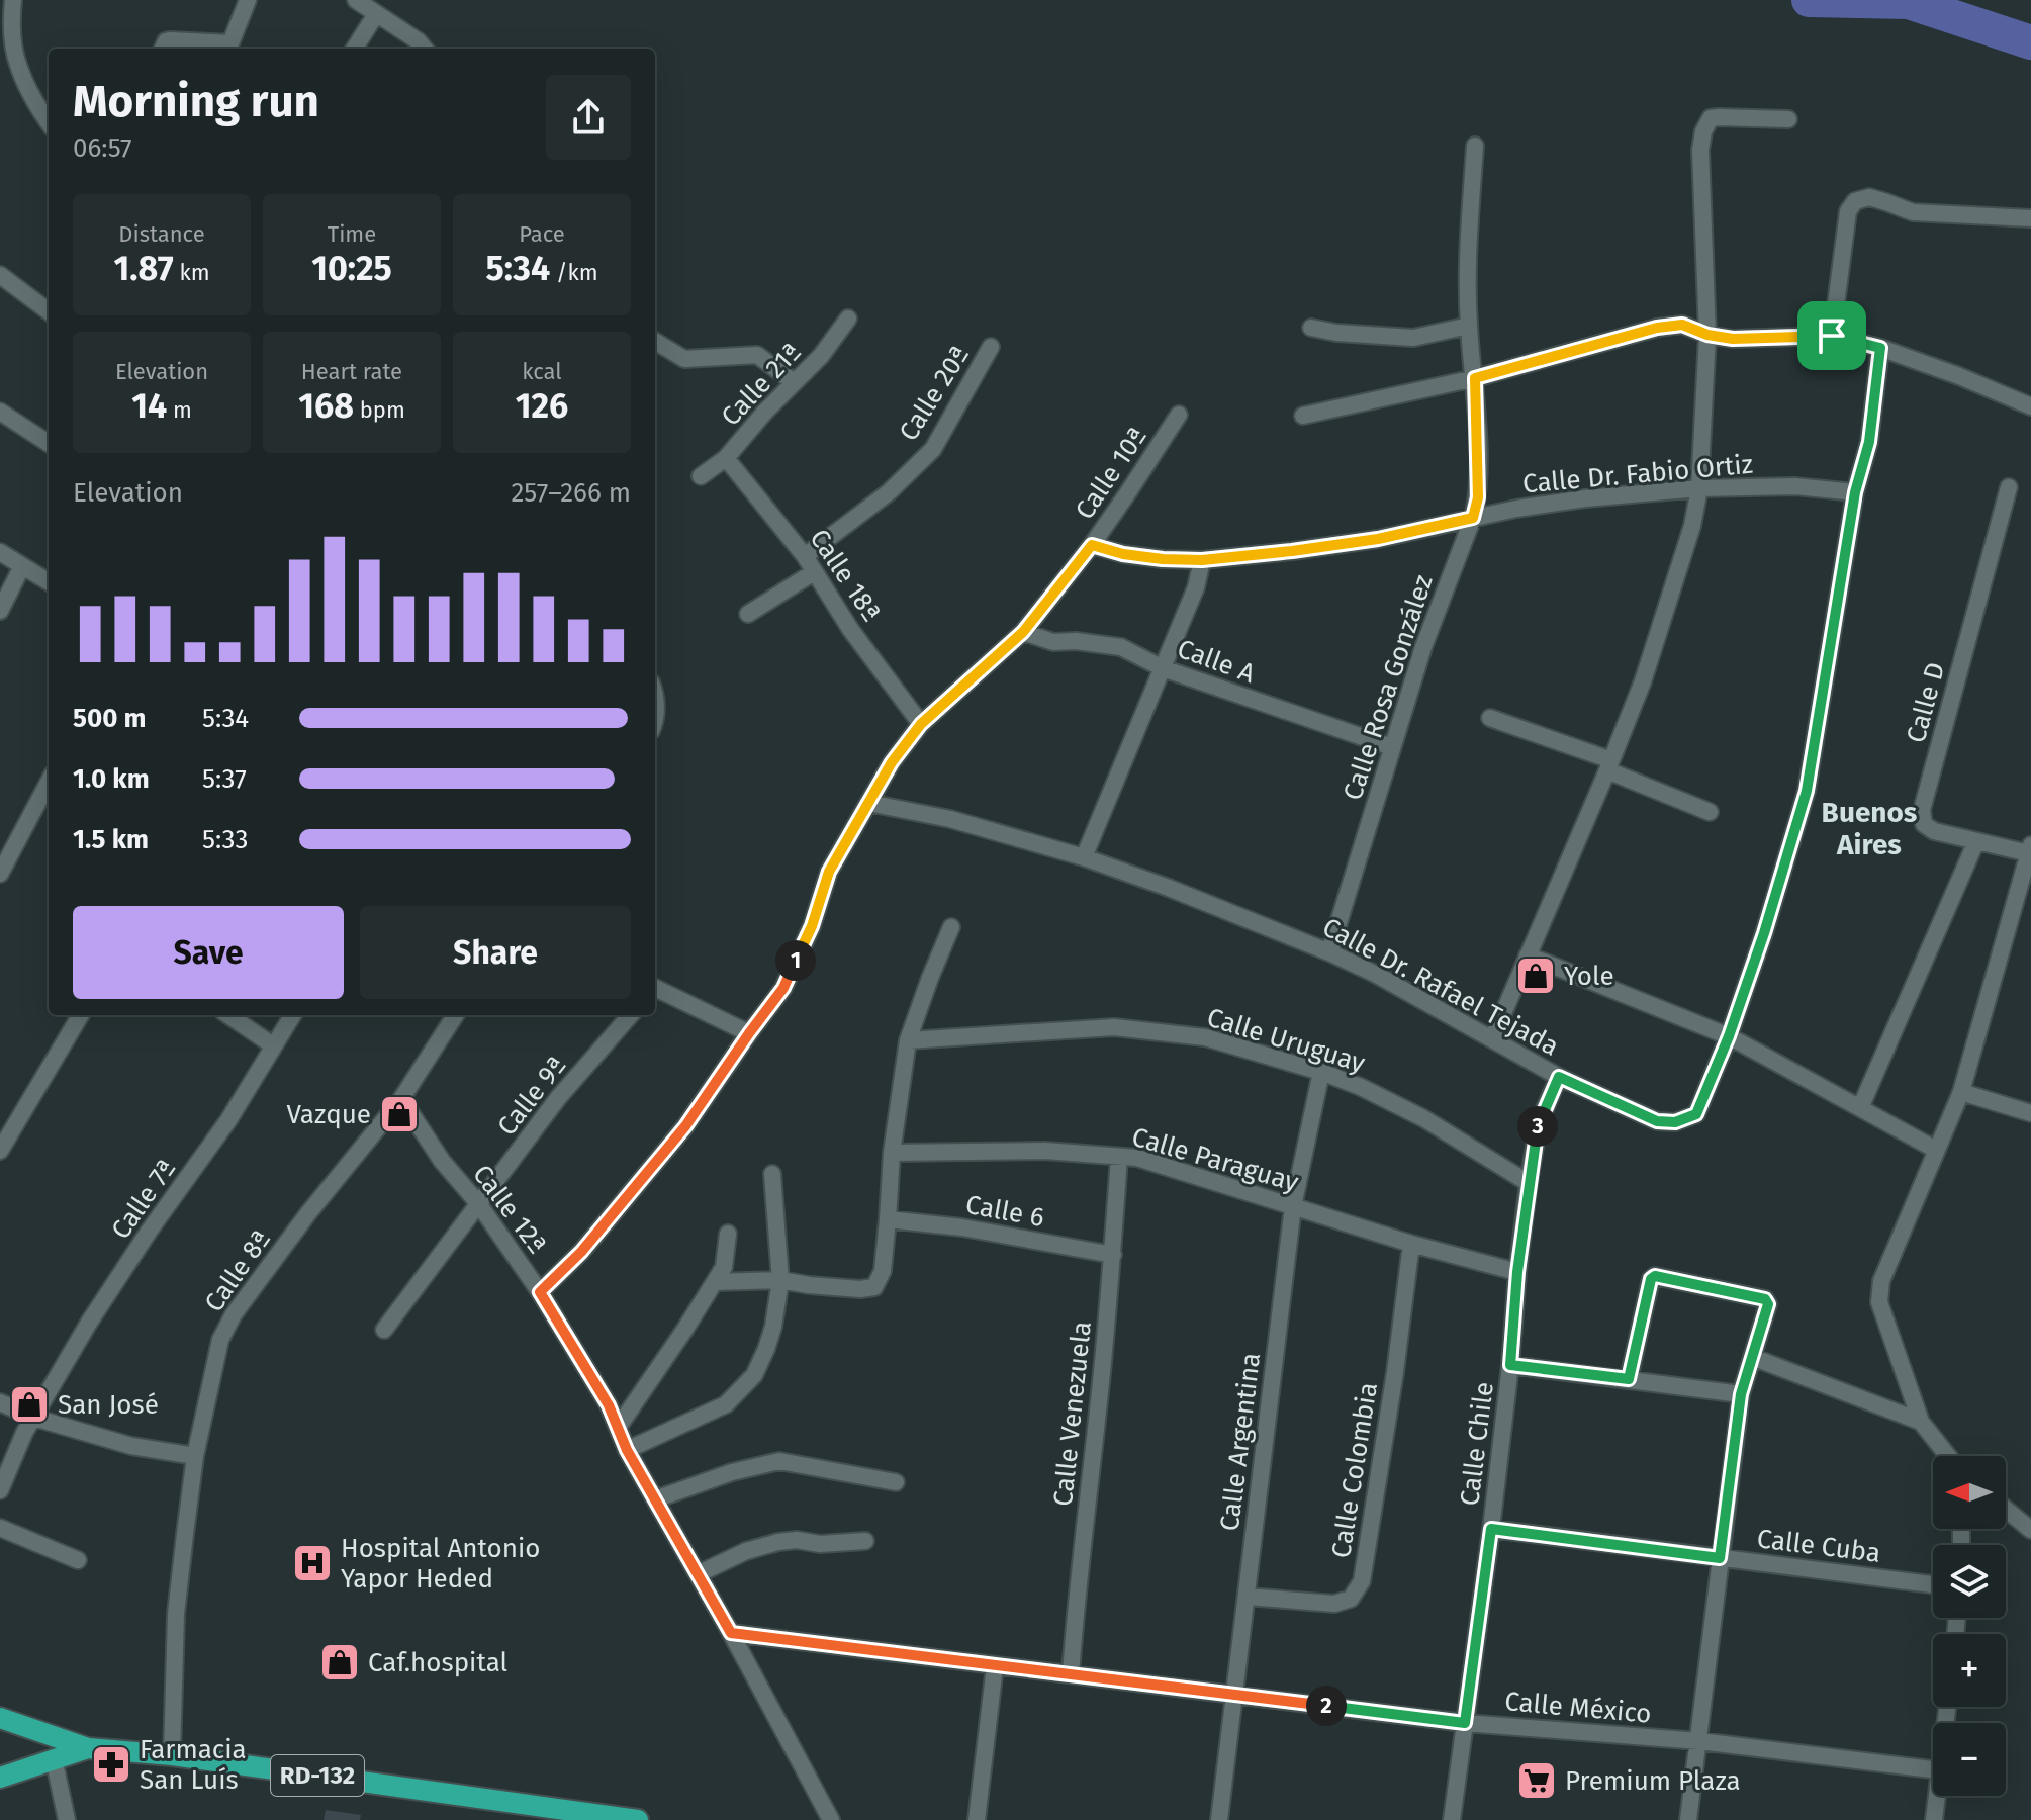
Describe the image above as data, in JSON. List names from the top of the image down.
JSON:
{
  "streets": {
    "main road": ["RD-132"],
    "street": [
      "Calle 21ª",
      "Calle 20ª",
      "Calle 10ª",
      "Calle Dr. Fabio Ortiz",
      "Calle 18ª",
      "Calle A",
      "Calle Rosa González",
      "Calle D",
      "Calle Dr. Rafael Tejada",
      "Calle Uruguay",
      "Calle 9ª",
      "Calle Paraguay",
      "Calle 7ª",
      "Calle 12ª",
      "Calle 6",
      "Calle 8ª",
      "Calle Venezuela",
      "Calle Argentina",
      "Calle Chile",
      "Calle Colombia",
      "Calle Cuba",
      "Calle México"
    ]
  },
  "crossings": [
    ["Calle 21ª", "Calle 18ª"],
    ["Calle 20ª", "Calle 18ª"],
    ["Calle 10ª", "Calle Dr. Fabio Ortiz"],
    ["Calle 10ª", "Calle 18ª"],
    ["Calle 10ª", "Calle A"],
    ["Calle 10ª", "Calle Dr. Rafael Tejada"],
    ["Calle 10ª", "Calle 12ª"],
    ["Calle Dr. Fabio Ortiz", "Calle Rosa González"],
    ["Calle Dr. Fabio Ortiz", "Calle Dr. Rafael Tejada"],
    ["Calle A", "Calle Rosa González"],
    ["Calle Rosa González", "Calle Dr. Rafael Tejada"],
    ["Calle Dr. Rafael Tejada", "Calle Chile"],
    ["Calle Uruguay", "Calle Argentina"],
    ["Calle Uruguay", "Calle Chile"],
    ["Calle 9ª", "Calle 12ª"],
    ["Calle Paraguay", "Calle Venezuela"],
    ["Calle Paraguay", "Calle Argentina"],
    ["Calle Paraguay", "Calle Chile"],
    ["Calle Paraguay", "Calle Colombia"],
    ["Calle 12ª", "Calle 8ª"],
    ["Calle 12ª", "Calle México"],
    ["Calle 6", "Calle Venezuela"],
    ["Calle 8ª", "RD-132"],
    ["Calle Venezuela", "Calle México"],
    ["Calle Argentina", "Calle Colombia"],
    ["Calle Argentina", "Calle México"],
    ["Calle Chile", "Calle Cuba"],
    ["Calle Chile", "Calle México"]
  ],
  "districts": ["Buenos Aires"],
  "places": {
    "shop": [
      "Yole",
      "Vazque",
      "San José",
      "Caf.hospital"
    ],
    "hospital": ["Hospital Antonio Yapor Heded"],
    "pharmacy": ["Farmacia San Luís"],
    "supermarket": ["Premium Plaza"]
  },
  "north": "left",
  "page": {
    "heading": ["Morning run", "06:57"],
    "stats": [
      ["Distance", "1.87 km"],
      ["Time", "10:25"],
      ["Pace", "5:34 /km"],
      ["Elevation", "14 m"],
      ["Heart rate", "168 bpm"],
      ["kcal", "126"]
    ],
    "chart": ["Elevation", "257–266 m"],
    "list": [
      {
        "name": "500 m",
        "note": "5:34"
      },
      {
        "name": "1.0 km",
        "note": "5:37"
      },
      {
        "name": "1.5 km",
        "note": "5:33"
      }
    ],
    "buttons": ["Save", "Share"],
    "pins": ["1", "3", "2"],
    "map_buttons": ["+", "−"]
  }
}
